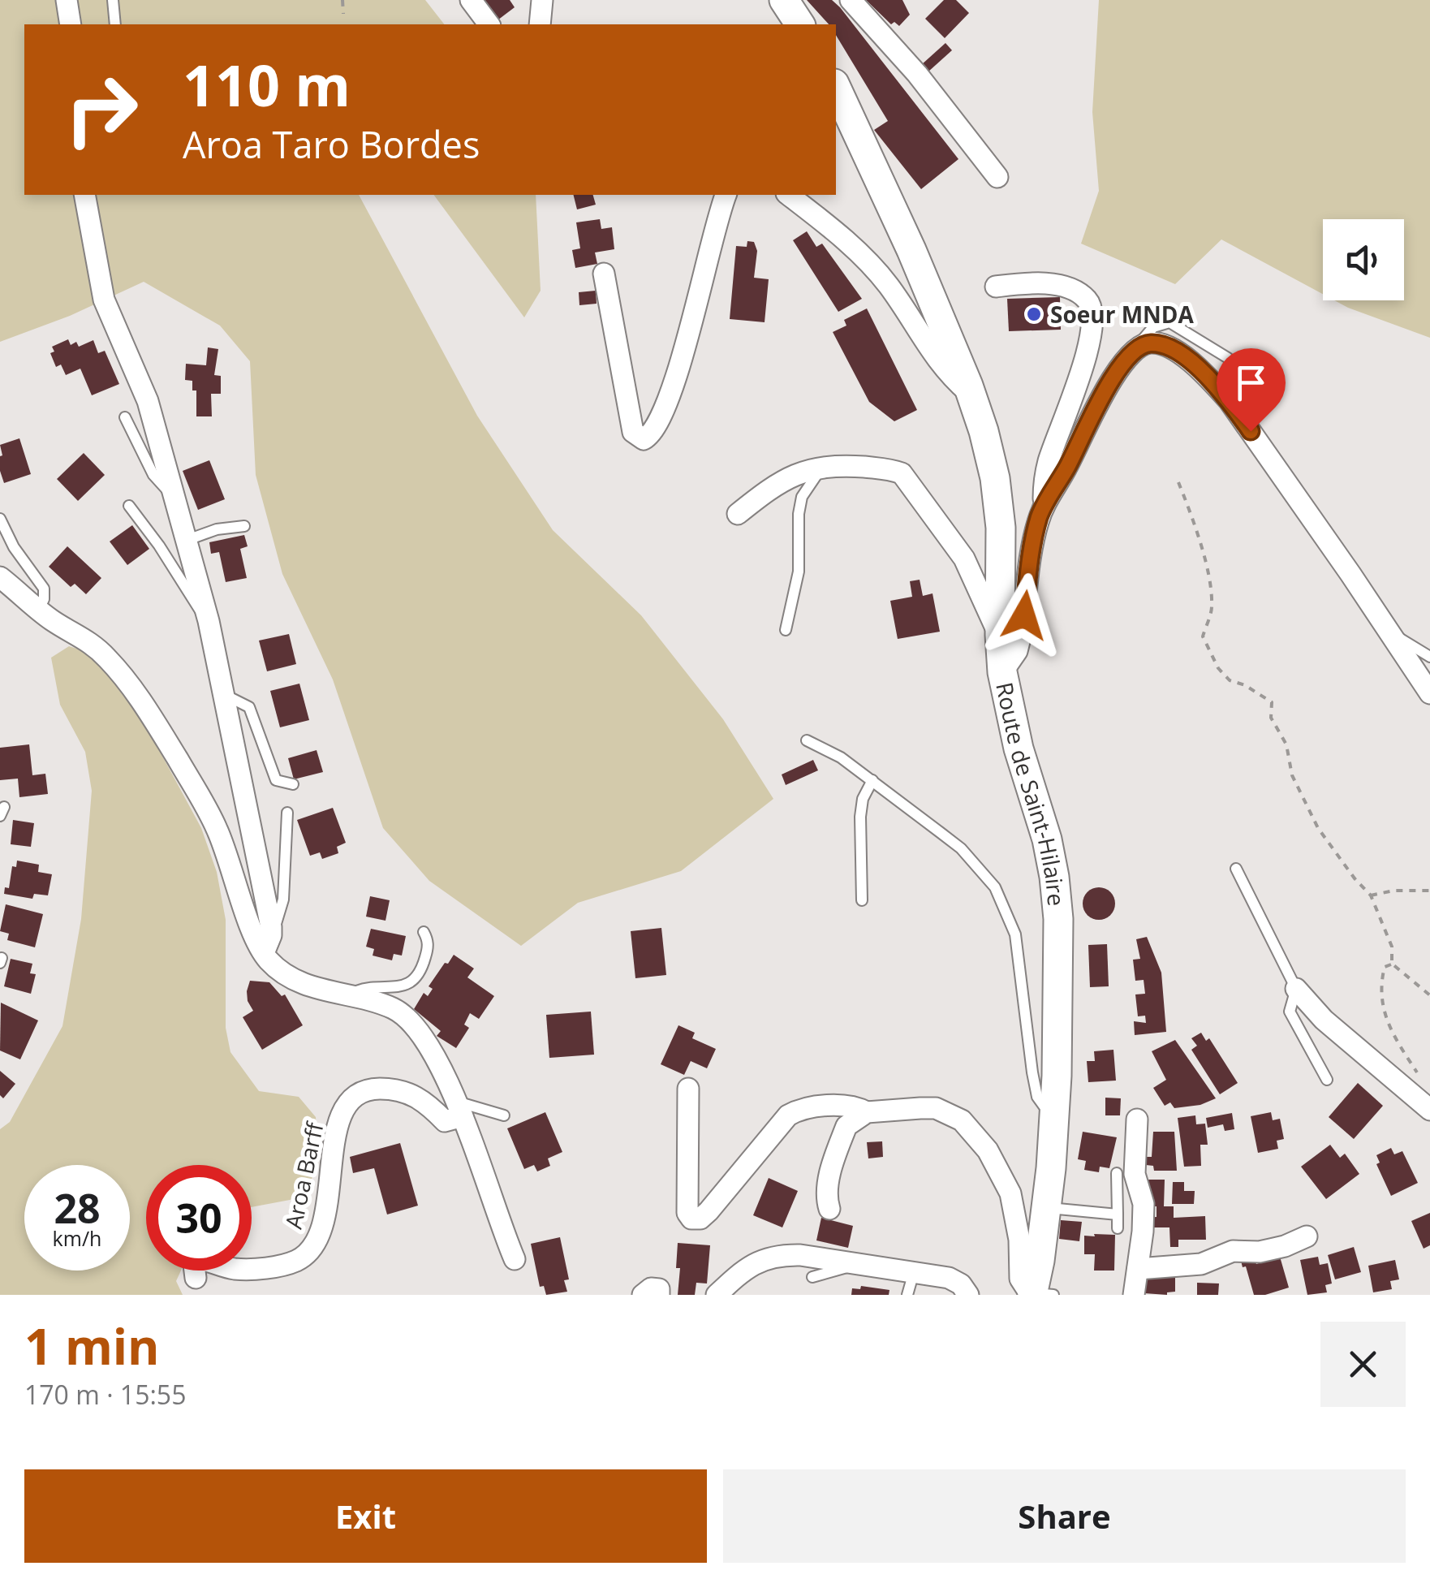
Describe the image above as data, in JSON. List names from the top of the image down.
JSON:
{
  "streets": {
    "main road": ["Route de Saint-Hilaire"],
    "street": ["Aroa Barff"]
  },
  "places": ["Soeur MNDA"],
  "page": {
    "turn": ["110 m", "Aroa Taro Bordes"],
    "speed": "28 km/h",
    "limit": "30",
    "heading": ["1 min", "170 m · 15:55"],
    "buttons": ["Exit", "Share"]
  }
}
